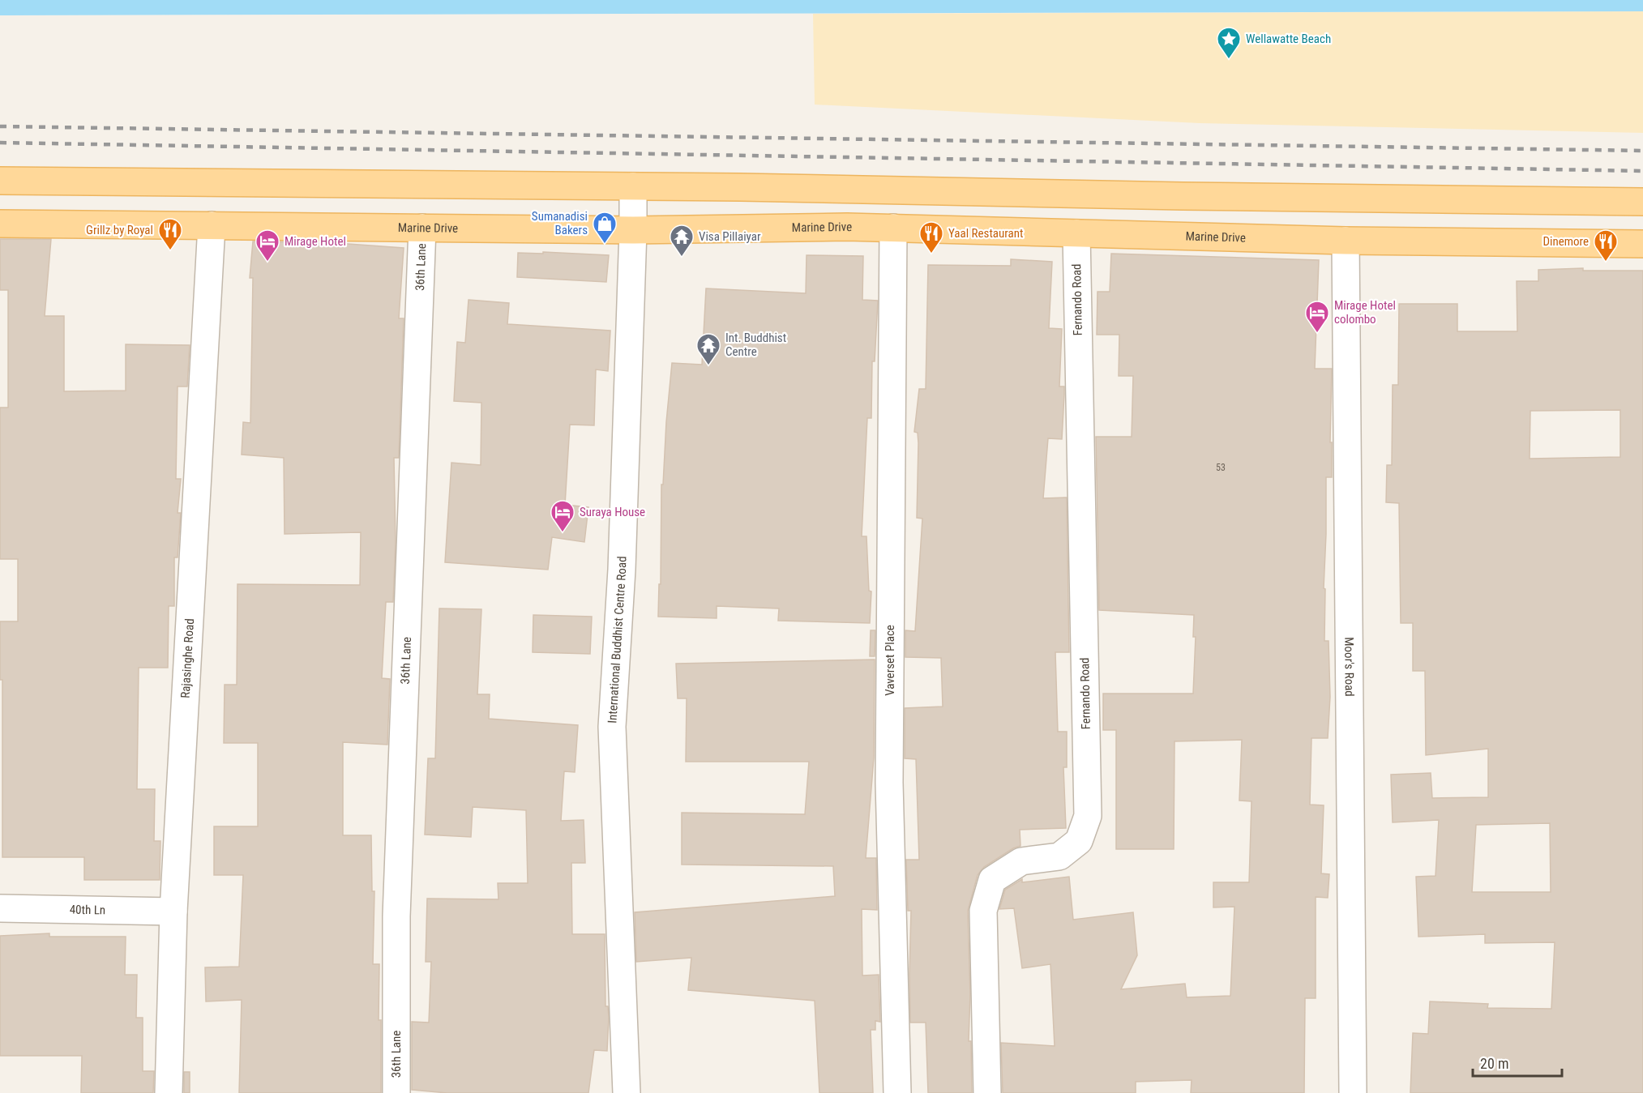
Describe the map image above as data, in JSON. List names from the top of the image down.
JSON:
{
  "streets": {
    "main road": ["Marine Drive"],
    "street": [
      "36th Lane",
      "Fernando Road",
      "International Buddhist Centre Road",
      "Rajasinghe Road",
      "Vaverset Place",
      "Moor's Road",
      "40th Ln"
    ]
  },
  "crossings": [
    ["Marine Drive", "36th Lane"],
    ["Marine Drive", "Fernando Road"],
    ["Marine Drive", "International Buddhist Centre Road"],
    ["Marine Drive", "Rajasinghe Road"],
    ["Marine Drive", "Vaverset Place"],
    ["Marine Drive", "Moor's Road"],
    ["Rajasinghe Road", "40th Ln"]
  ],
  "places": {
    "place": ["Wellawatte Beach"],
    "shop": ["Sumanadisi Bakers"],
    "restaurant": ["Grillz by Royal", "Yaal Restaurant", "Dinemore"],
    "temple": ["Visa Pillaiyar", "Int. Buddhist Centre"],
    "hotel": ["Mirage Hotel", "Mirage Hotel colombo", "Suraya House"]
  },
  "house_numbers": ["53"],
  "scale_bar": "20 m"
}
